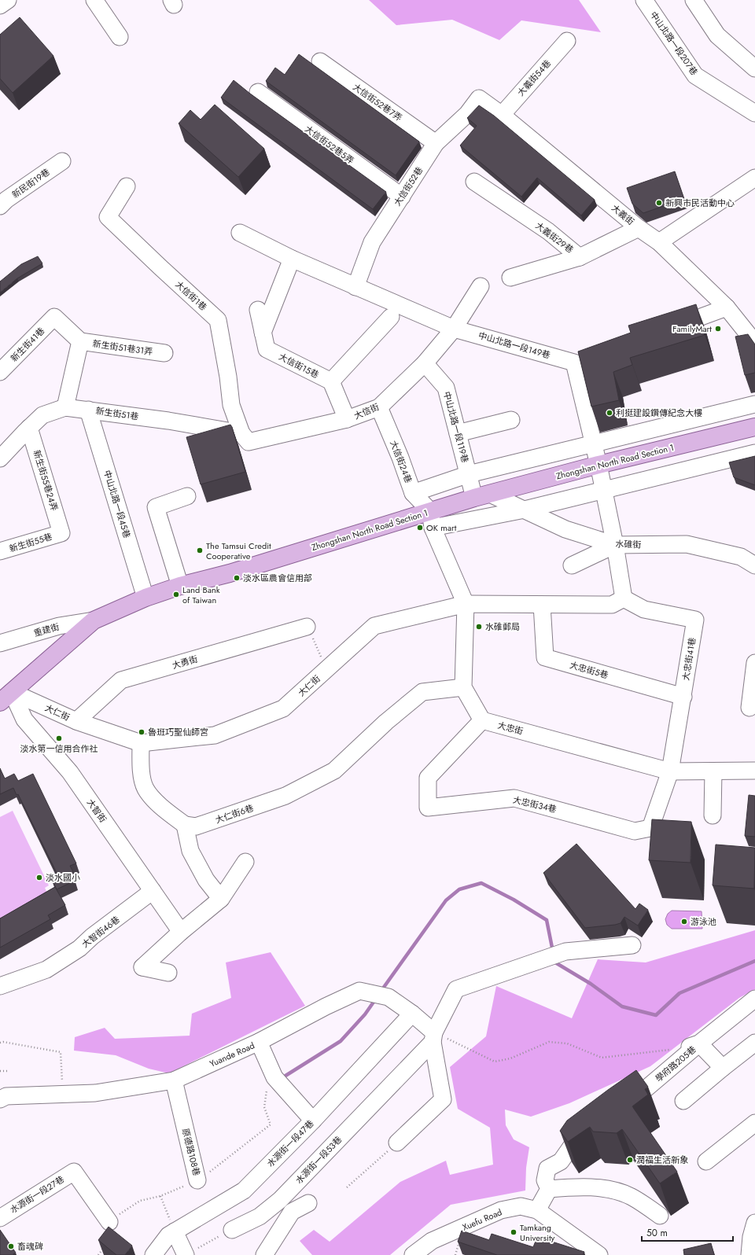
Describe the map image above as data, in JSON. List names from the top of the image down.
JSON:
{
  "streets": {
    "main road": ["Zhongshan North Road Section 1"],
    "street": [
      "中山北路一段207巷",
      "大義街54巷",
      "大信街52巷7弄",
      "大信街52巷5弄",
      "新民街19巷",
      "大信街52巷",
      "大義街",
      "大義街29巷",
      "大信街1巷",
      "新生街41巷",
      "中山北路一段149巷",
      "新生街51巷31弄",
      "大信街15巷",
      "大信街",
      "新生街51巷",
      "中山北路一段119巷",
      "大信街24巷",
      "新生街55巷24弄",
      "中山北路一段45巷",
      "新生街55巷",
      "水碓街",
      "重建街",
      "大忠街41巷",
      "大勇街",
      "大忠街5巷",
      "大仁街",
      "大忠街",
      "大忠街34巷",
      "大智街",
      "大仁街6巷",
      "大智街46巷",
      "Yuande Road",
      "學府路205巷",
      "水源街一段47巷",
      "原德路108巷",
      "水源街一段53巷",
      "水源街一段27巷",
      "Xuefu Road"
    ]
  },
  "crossings": [
    ["大義街54巷", "大義街"],
    ["大信街52巷7弄", "大信街52巷"],
    ["大信街52巷5弄", "大信街52巷"],
    ["大信街52巷", "大義街"],
    ["大義街", "大義街29巷"],
    ["大信街1巷", "大信街"],
    ["大信街1巷", "新生街51巷"],
    ["新生街41巷", "新生街51巷31弄"],
    ["中山北路一段149巷", "大信街"],
    ["中山北路一段149巷", "Zhongshan North Road Section 1"],
    ["中山北路一段149巷", "水碓街"],
    ["中山北路一段149巷", "大忠街41巷"],
    ["大信街", "新生街51巷"],
    ["大信街", "中山北路一段119巷"],
    ["大信街", "大信街24巷"],
    ["新生街51巷", "新生街55巷24弄"],
    ["新生街51巷", "中山北路一段45巷"],
    ["中山北路一段119巷", "Zhongshan North Road Section 1"],
    ["中山北路一段119巷", "水碓街"],
    ["大信街24巷", "Zhongshan North Road Section 1"],
    ["Zhongshan North Road Section 1", "中山北路一段45巷"],
    ["Zhongshan North Road Section 1", "水碓街"],
    ["Zhongshan North Road Section 1", "重建街"],
    ["Zhongshan North Road Section 1", "大仁街"],
    ["Zhongshan North Road Section 1", "大智街"],
    ["新生街55巷24弄", "新生街55巷"],
    ["大忠街41巷", "大忠街5巷"],
    ["大忠街41巷", "大忠街"],
    ["大忠街41巷", "大忠街34巷"],
    ["大勇街", "大仁街"],
    ["大仁街", "大智街"],
    ["大忠街", "大忠街34巷"],
    ["大智街", "大智街46巷"],
    ["Yuande Road", "水源街一段47巷"],
    ["Yuande Road", "原德路108巷"],
    ["Yuande Road", "水源街一段53巷"],
    ["原德路108巷", "水源街一段27巷"]
  ],
  "places": [
    "新興市民活動中心",
    "FamilyMart",
    "利挺建設鑽傳紀念大樓",
    "OK mart",
    "The Tamsui Credit Cooperative",
    "淡水區農會信用部",
    "Land Bank of Taiwan",
    "水碓郵局",
    "魯班巧聖仙師宮",
    "淡水第一信用合作社",
    "淡水國小",
    "游泳池",
    "潤福生活新象",
    "Tamkang University",
    "畜魂碑"
  ],
  "scale_bar": "50 m"
}
